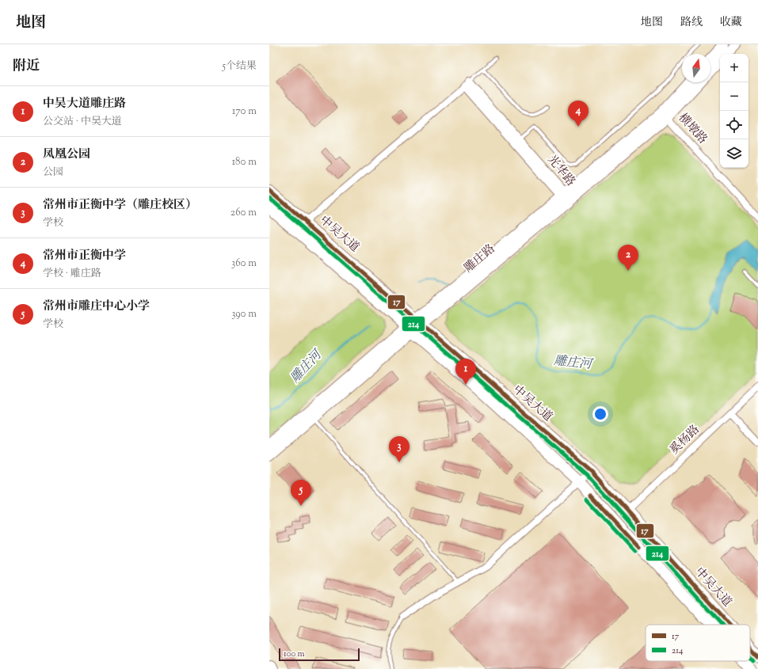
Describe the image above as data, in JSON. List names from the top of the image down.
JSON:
{
  "streets": {
    "main road": ["中吴大道", "雕庄路"],
    "street": ["横墩路", "光华路", "奚杨路"]
  },
  "crossings": [
    ["横墩路", "雕庄路"],
    ["光华路", "雕庄路"],
    ["中吴大道", "雕庄路"],
    ["中吴大道", "奚杨路"]
  ],
  "water": ["雕庄河"],
  "lines": ["transit line 17", "transit line 214"],
  "legend": ["17", "214"],
  "scale_bar": "100 m",
  "north": "top",
  "page": {
    "header": "地图",
    "nav": ["地图", "路线", "收藏"],
    "heading": ["附近", "5个结果"],
    "map_buttons": ["+", "−"],
    "list": [
      {
        "mark": "1",
        "name": "中吴大道雕庄路",
        "note": "公交站 · 中吴大道",
        "value": "170 m"
      },
      {
        "mark": "2",
        "name": "凤凰公园",
        "note": "公园",
        "value": "180 m"
      },
      {
        "mark": "3",
        "name": "常州市正衡中学（雕庄校区）",
        "note": "学校",
        "value": "260 m"
      },
      {
        "mark": "4",
        "name": "常州市正衡中学",
        "note": "学校 · 雕庄路",
        "value": "360 m"
      },
      {
        "mark": "5",
        "name": "常州市雕庄中心小学",
        "note": "学校",
        "value": "390 m"
      }
    ],
    "pins": [
      "4",
      "2",
      "1",
      "3",
      "5"
    ],
    "scale": "100 m"
  }
}
